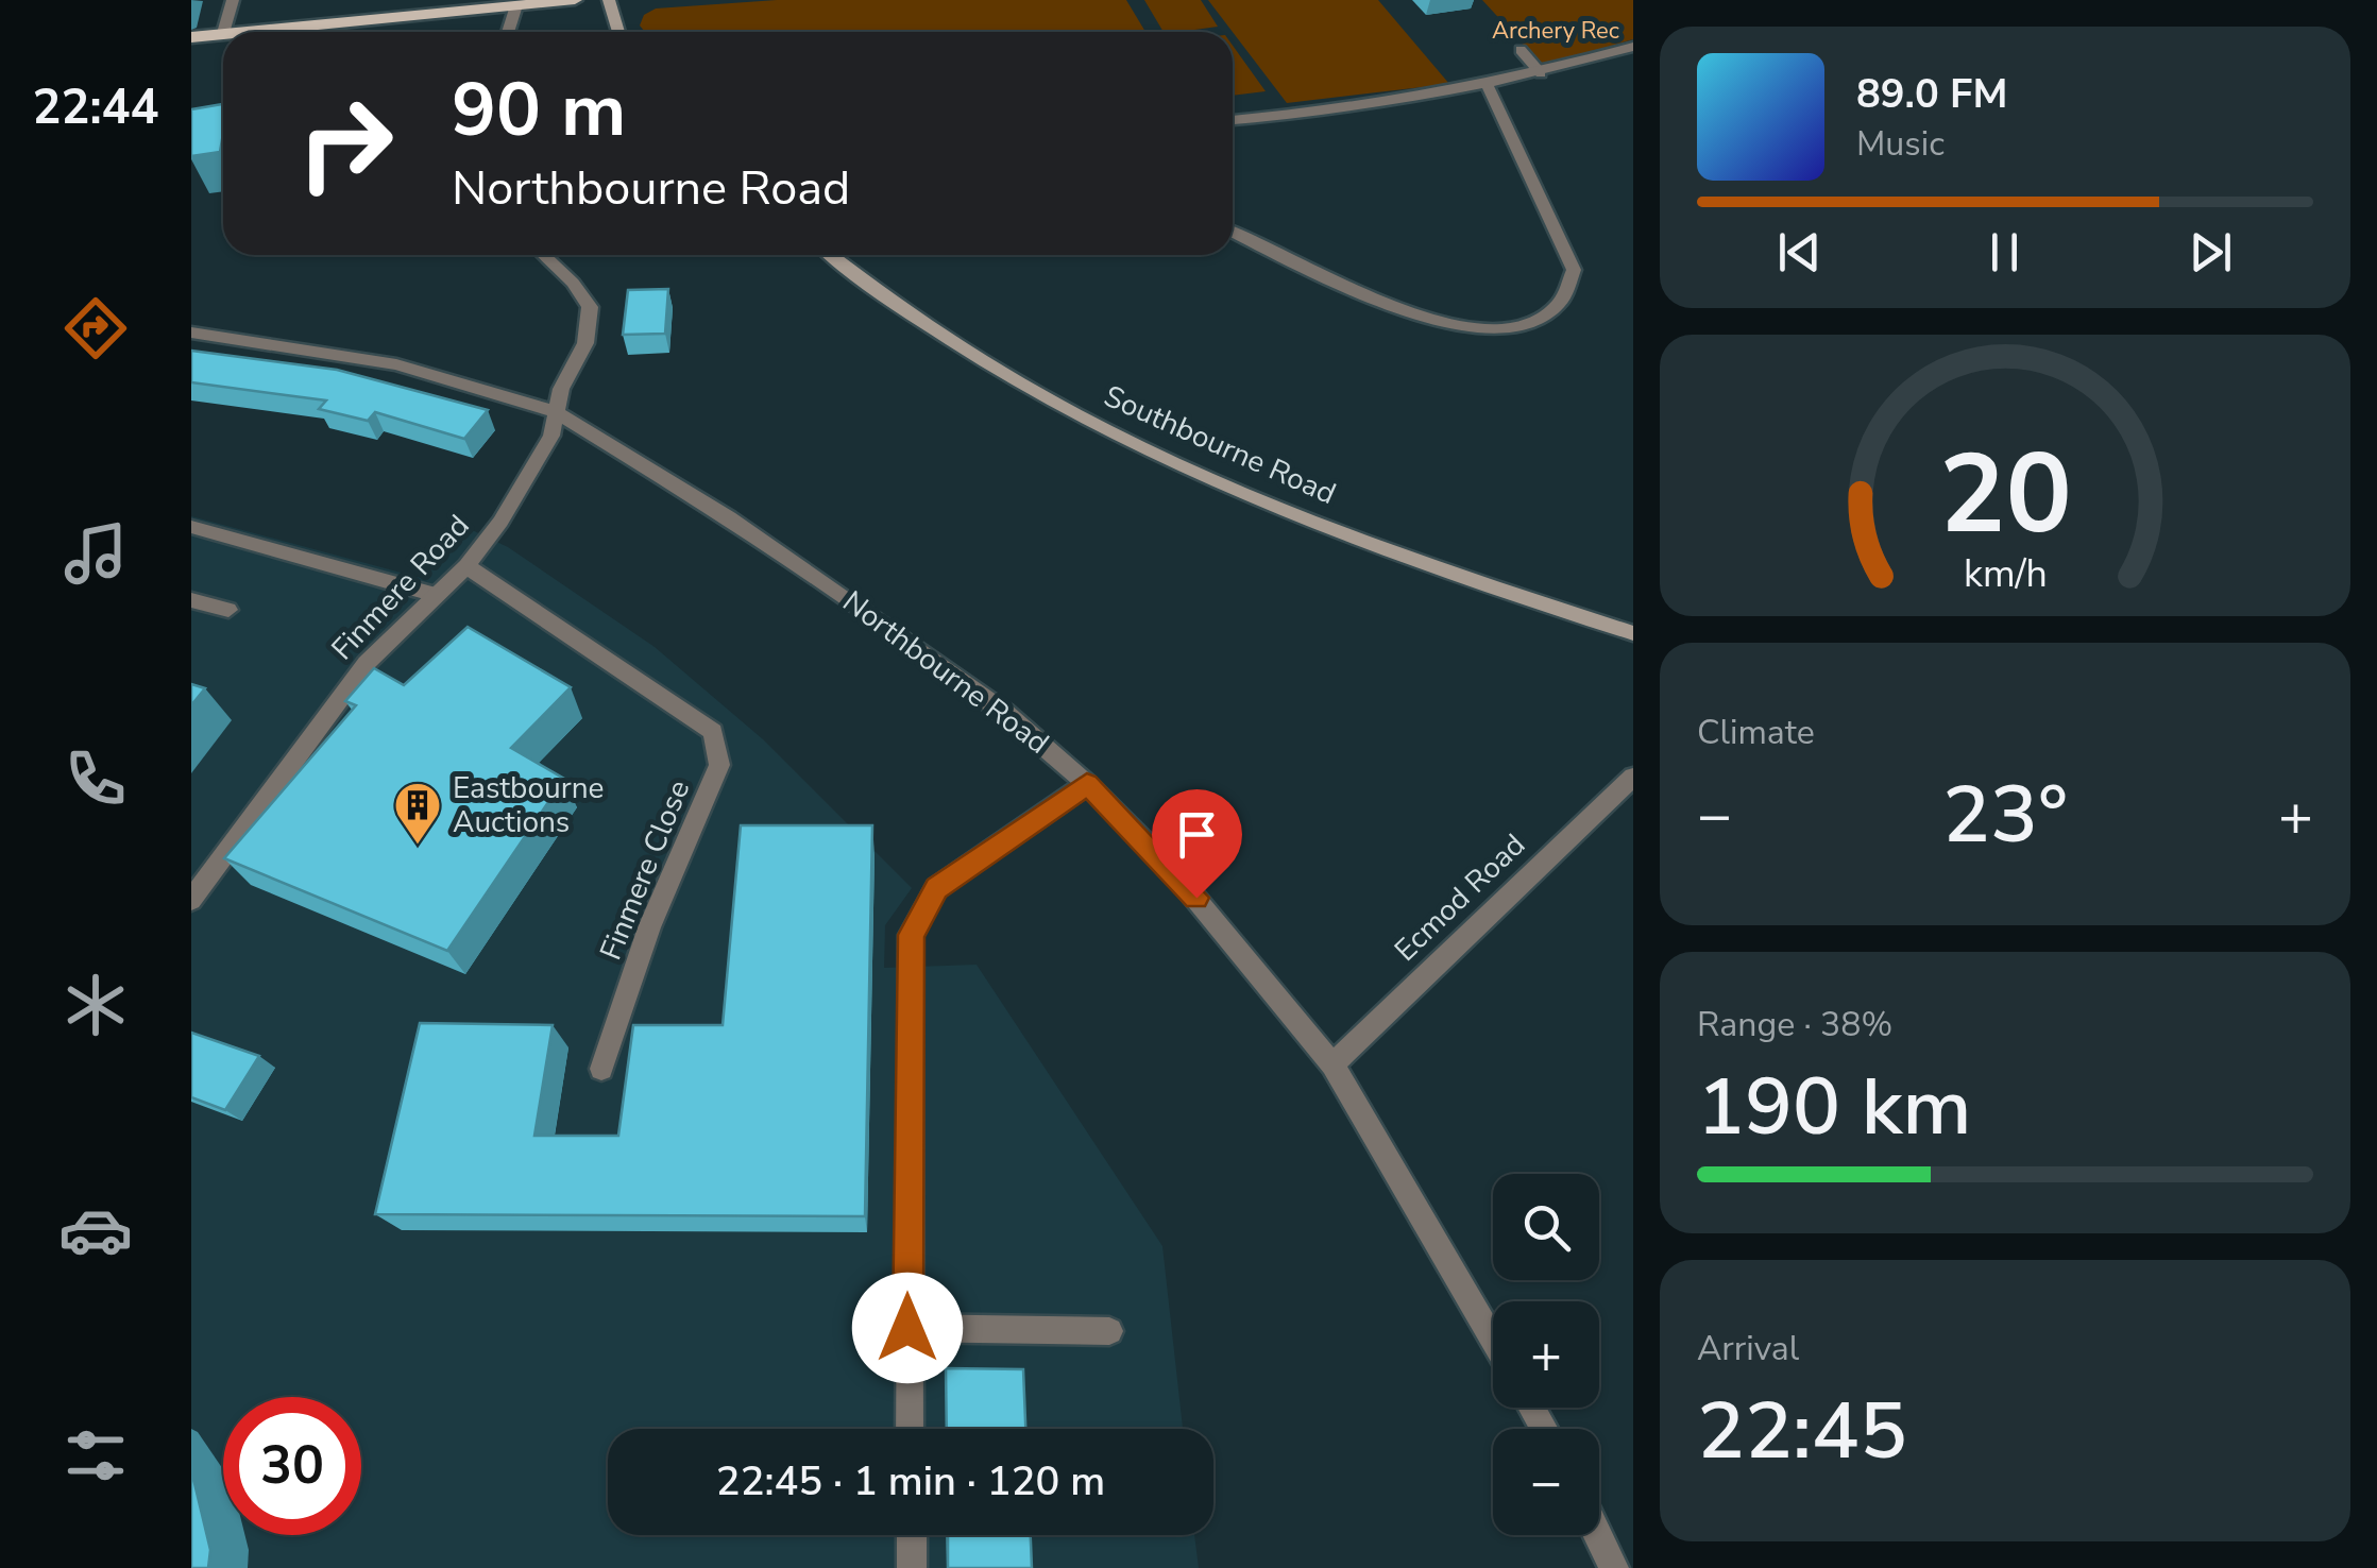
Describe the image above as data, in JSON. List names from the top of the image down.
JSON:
{
  "streets": {
    "street": [
      "Southbourne Road",
      "Finmere Road",
      "Northbourne Road",
      "Finmere Close",
      "Ecmod Road"
    ]
  },
  "crossings": [
    ["Finmere Road", "Northbourne Road"],
    ["Finmere Road", "Finmere Close"],
    ["Northbourne Road", "Ecmod Road"]
  ],
  "parks": ["Archery Rec"],
  "places": {
    "building": ["Eastbourne Auctions"]
  },
  "page": {
    "tabs": "22:44",
    "turn": ["90 m", "Northbourne Road"],
    "song": ["89.0 FM", "Music"],
    "tile": [
      "Climate",
      ["Range · 38%", "190 km"],
      ["Arrival", "22:45"]
    ],
    "heat": ["−", "23°", "+"],
    "map_buttons": ["+", "−"],
    "limit": "30",
    "trip": "22:45 · 1 min · 120 m",
    "gauge": ["20", "km/h"]
  }
}
